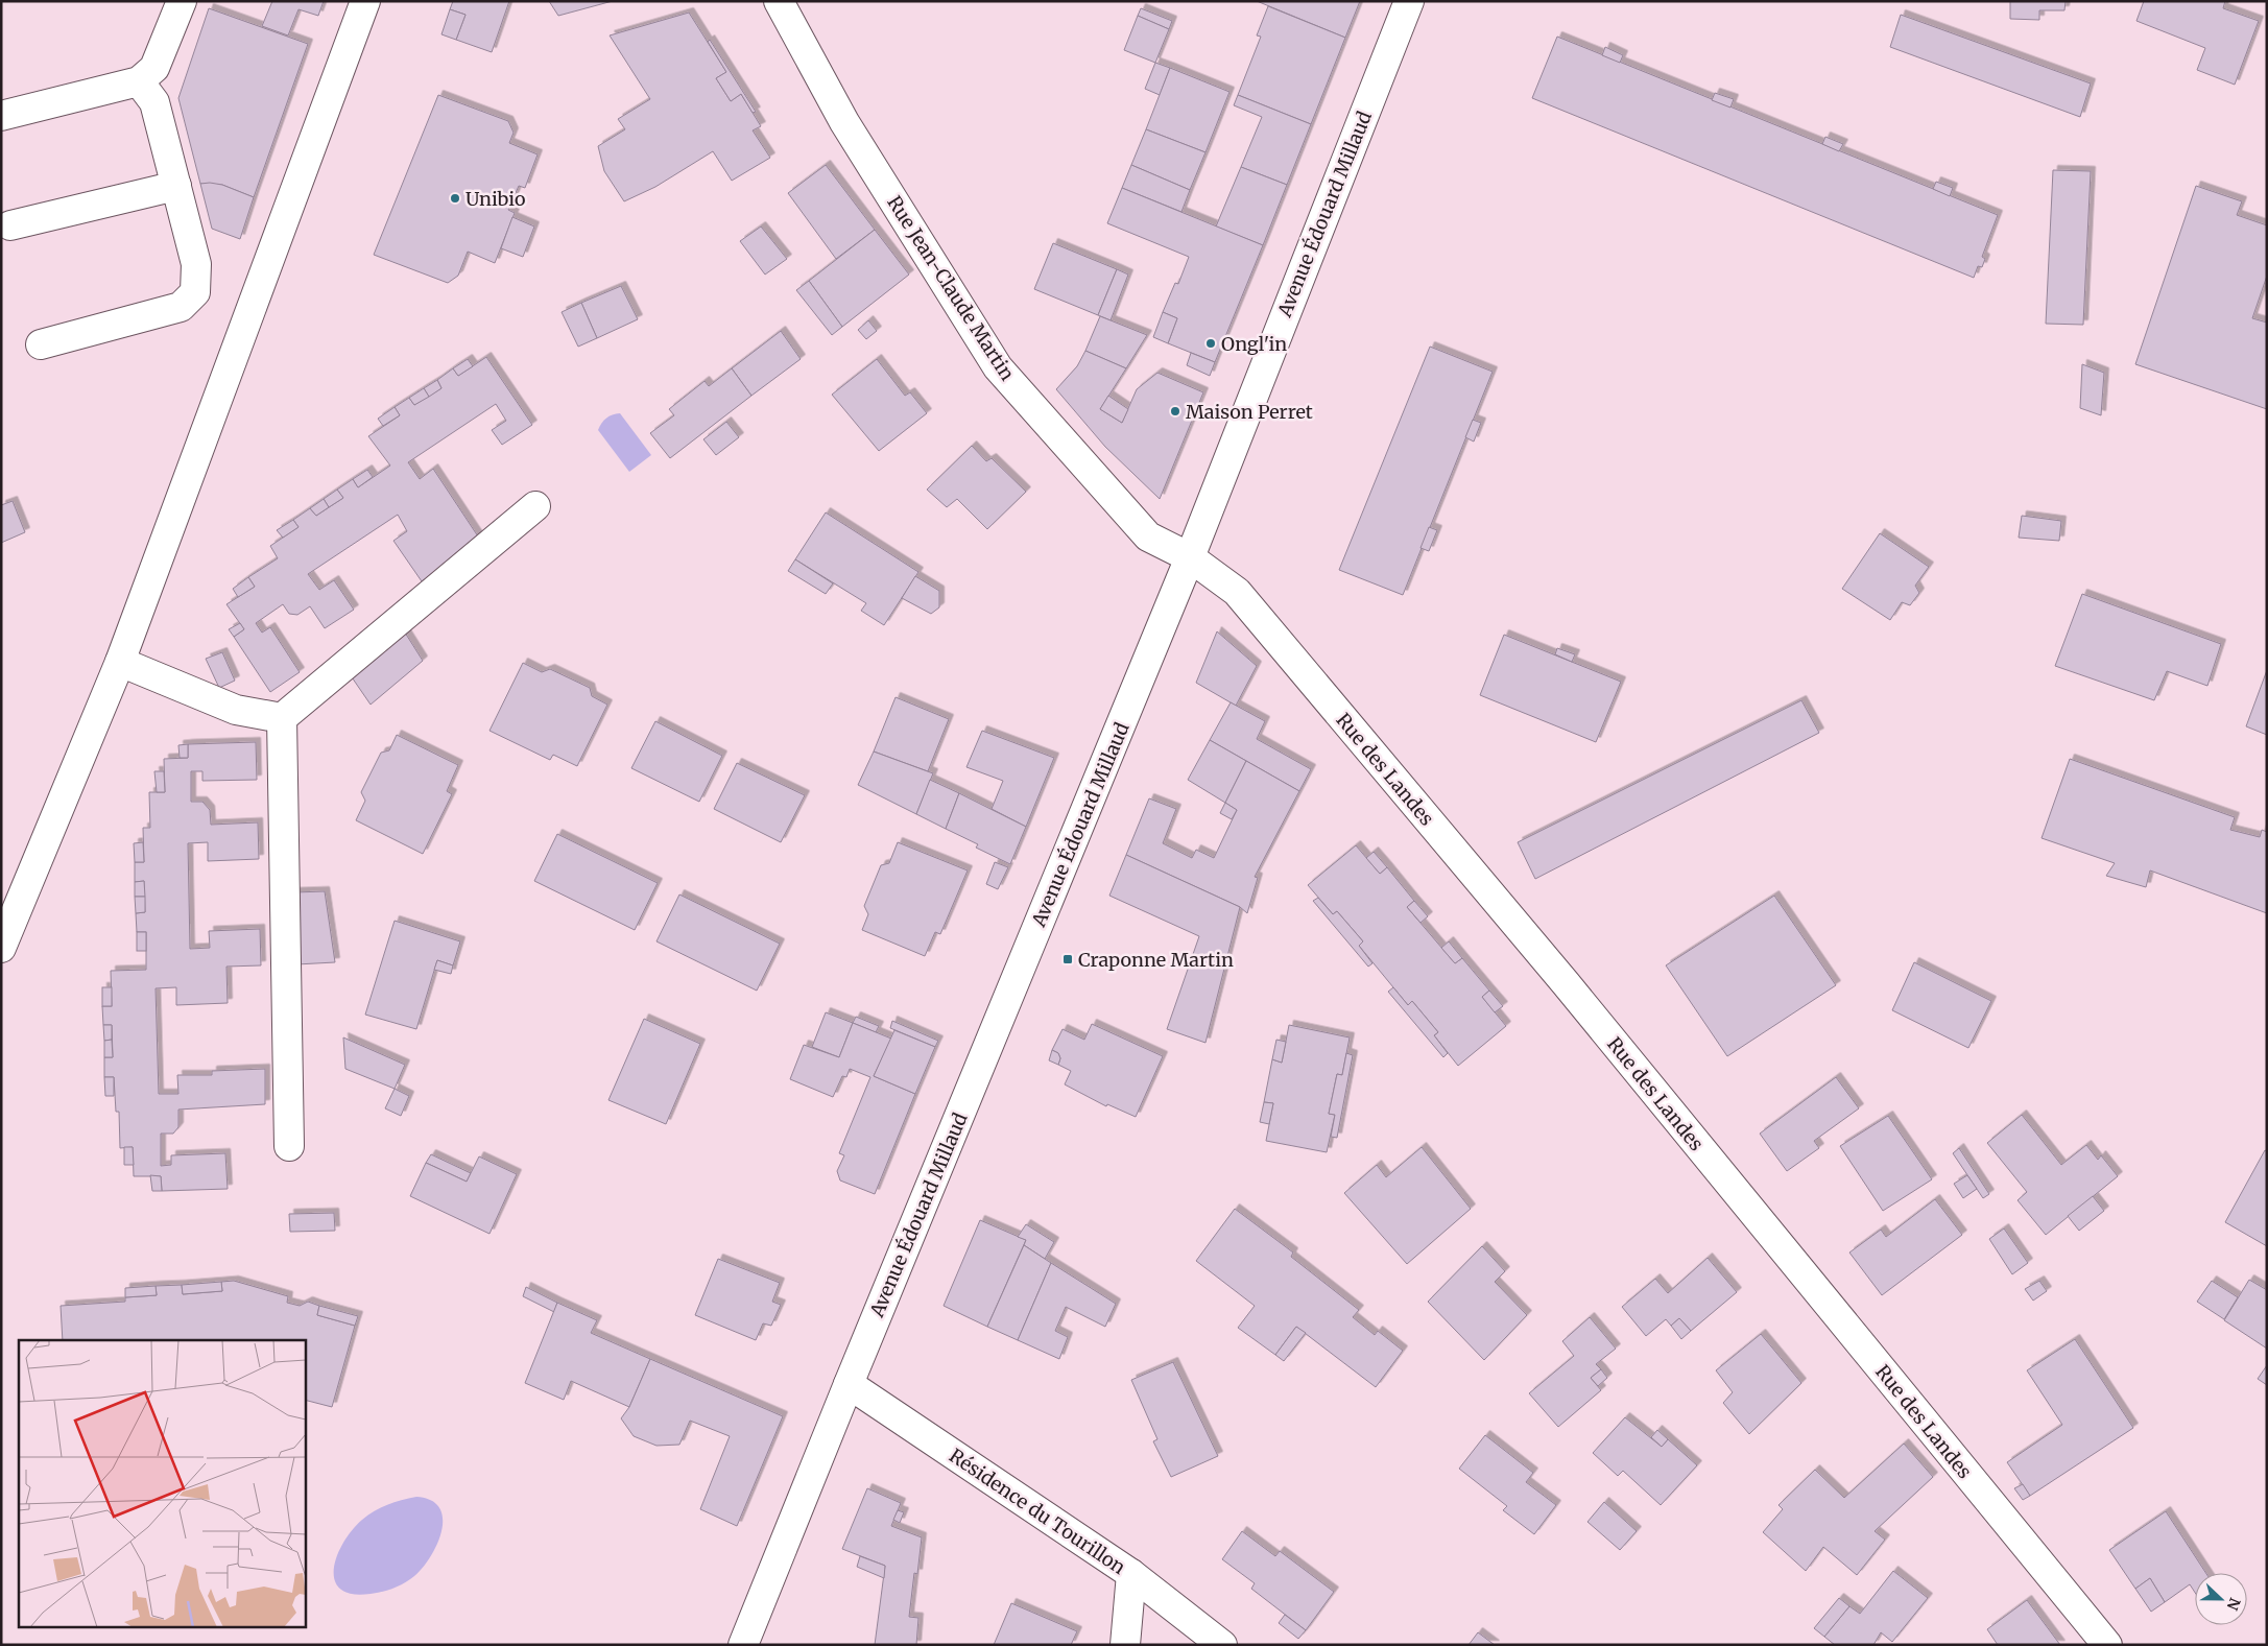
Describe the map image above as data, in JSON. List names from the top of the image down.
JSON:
{
  "streets": {
    "street": [
      "Avenue Édouard Millaud",
      "Rue Jean-Claude Martin",
      "Rue des Landes",
      "Résidence du Tourillon"
    ]
  },
  "crossings": [
    ["Avenue Édouard Millaud", "Rue Jean-Claude Martin"],
    ["Avenue Édouard Millaud", "Rue des Landes"],
    ["Avenue Édouard Millaud", "Résidence du Tourillon"],
    ["Rue Jean-Claude Martin", "Rue des Landes"]
  ],
  "places": {
    "other": ["Unibio", "Ongl'in", "Maison Perret"],
    "transit": ["Craponne Martin"]
  },
  "north": "right"
}
